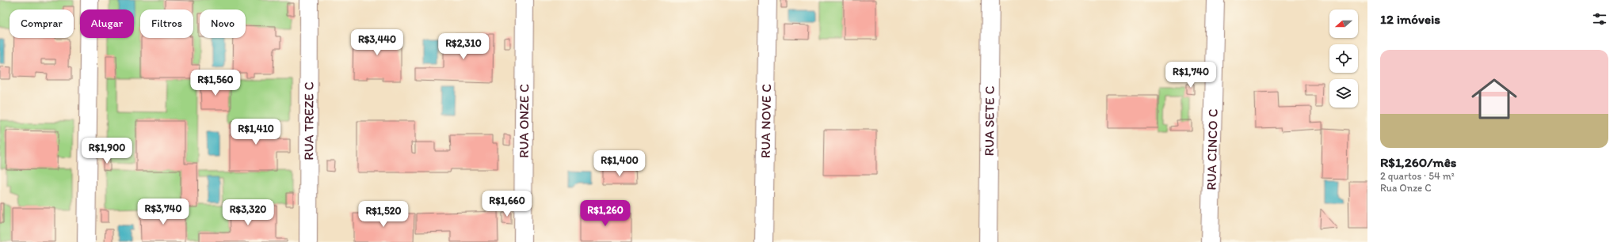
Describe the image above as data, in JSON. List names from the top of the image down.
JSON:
{
  "streets": {
    "street": [
      "RUA TREZE C",
      "RUA ONZE C",
      "RUA NOVE C",
      "RUA SETE C",
      "RUA CINCO C"
    ]
  },
  "north": "left",
  "page": {
    "heading": "12 imóveis",
    "chip": [
      "Comprar",
      "Alugar",
      "Filtros",
      "Novo"
    ],
    "price": [
      "R$3,440",
      "R$2,310",
      "R$1,740",
      "R$1,560",
      "R$1,410",
      "R$1,900",
      "R$1,400",
      "R$1,660",
      "R$3,740",
      "R$3,320",
      "R$1,260",
      "R$1,520"
    ],
    "list": [
      {
        "name": "R$1,260/mês",
        "note": "2 quartos · 54 m² · Rua Onze C"
      }
    ]
  }
}
